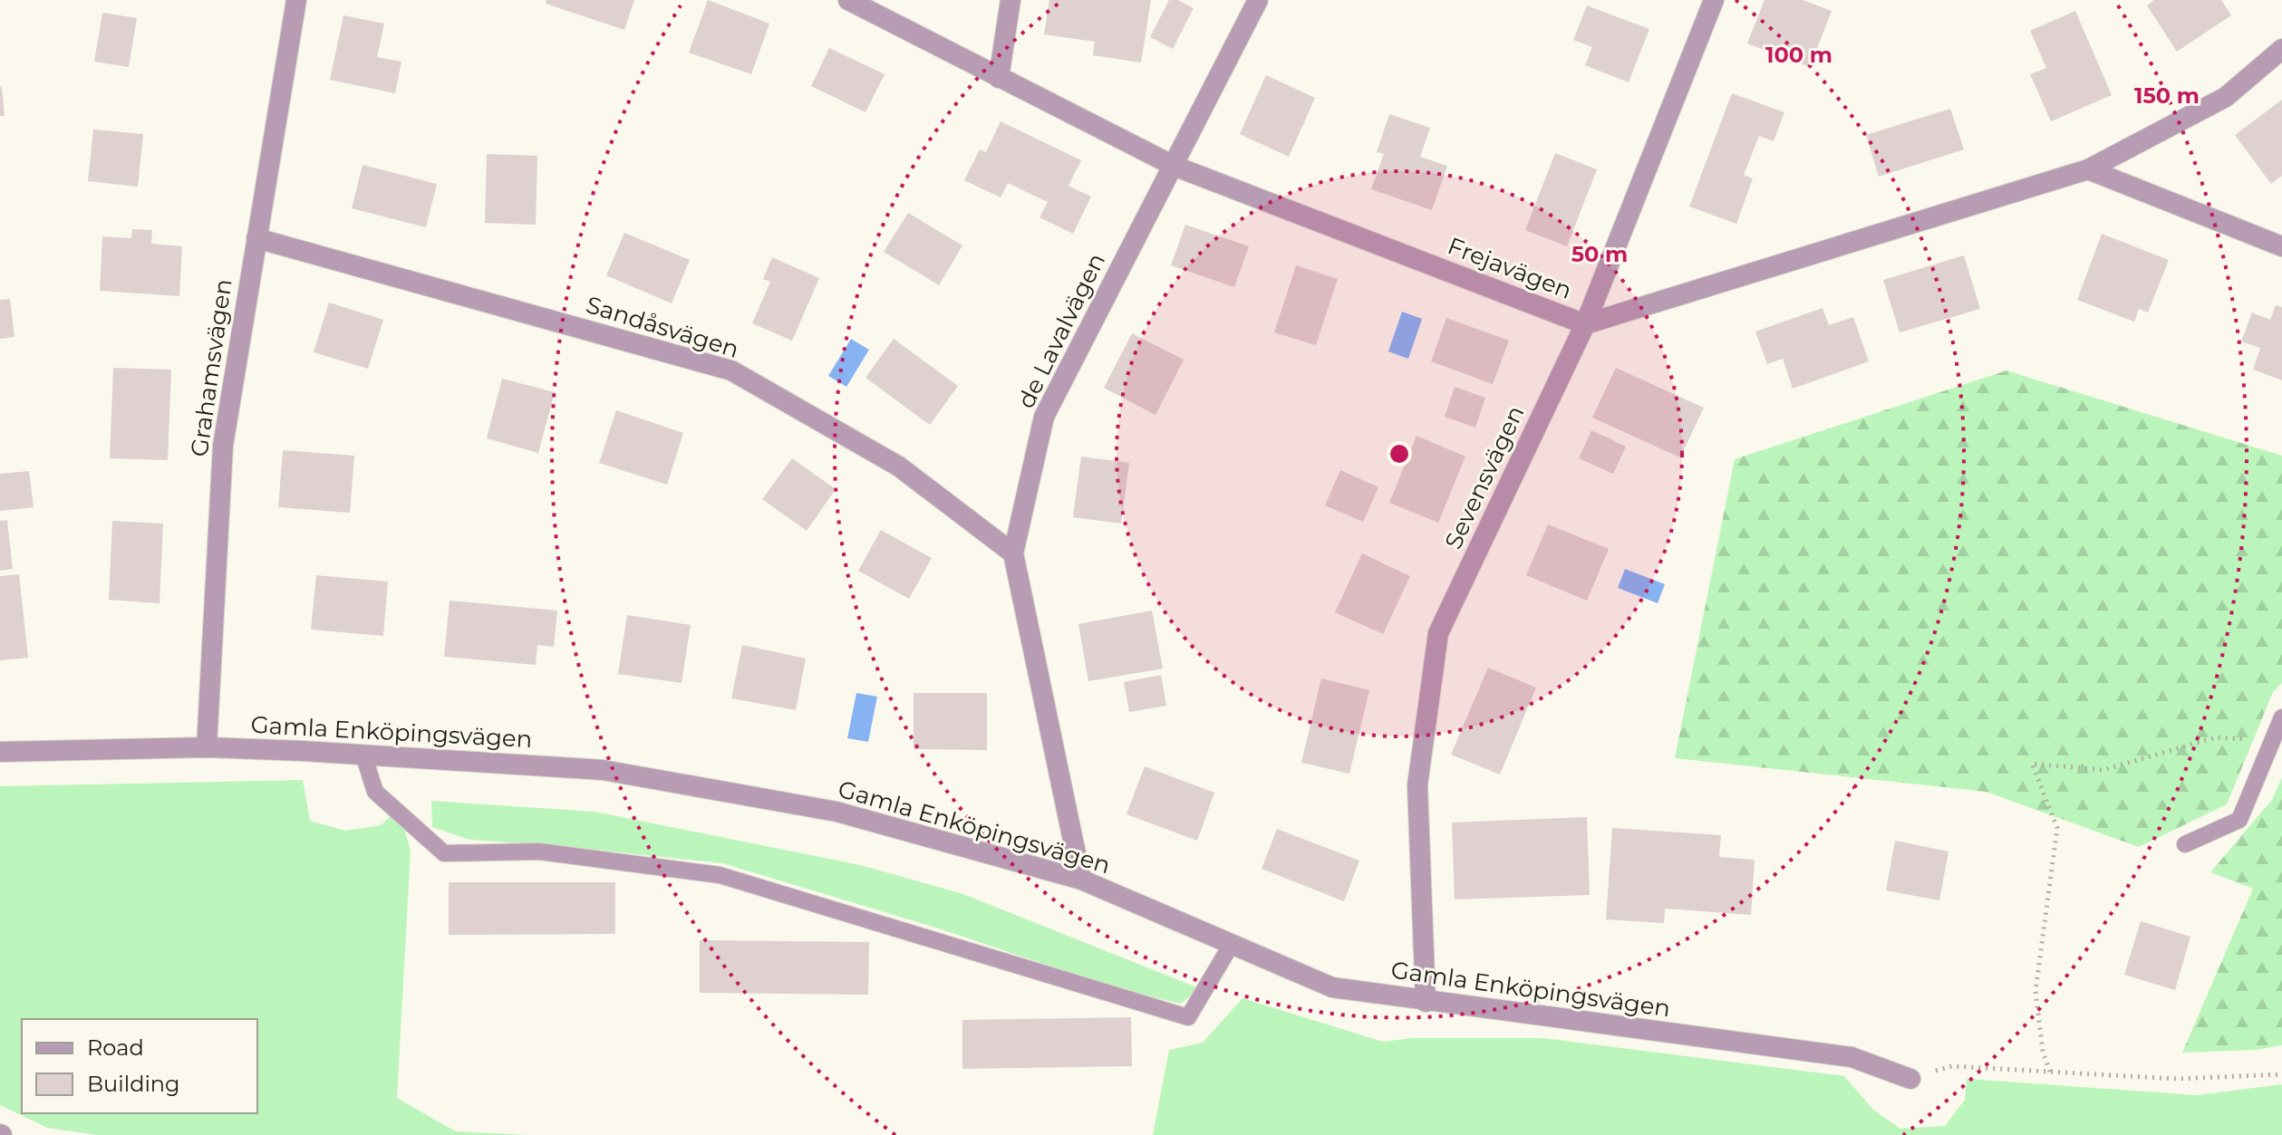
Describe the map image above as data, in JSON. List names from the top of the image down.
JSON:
{
  "streets": {
    "street": [
      "Frejavägen",
      "Sandåsvägen",
      "de Lavalvägen",
      "Grahamsvägen",
      "Sevensvägen",
      "Gamla Enköpingsvägen"
    ]
  },
  "crossings": [
    ["Frejavägen", "de Lavalvägen"],
    ["Frejavägen", "Sevensvägen"],
    ["Sandåsvägen", "de Lavalvägen"],
    ["Sandåsvägen", "Grahamsvägen"],
    ["de Lavalvägen", "Gamla Enköpingsvägen"],
    ["Grahamsvägen", "Gamla Enköpingsvägen"],
    ["Sevensvägen", "Gamla Enköpingsvägen"]
  ],
  "legend": ["Road", "Building"],
  "rings": ["100 m", "150 m", "50 m"]
}
